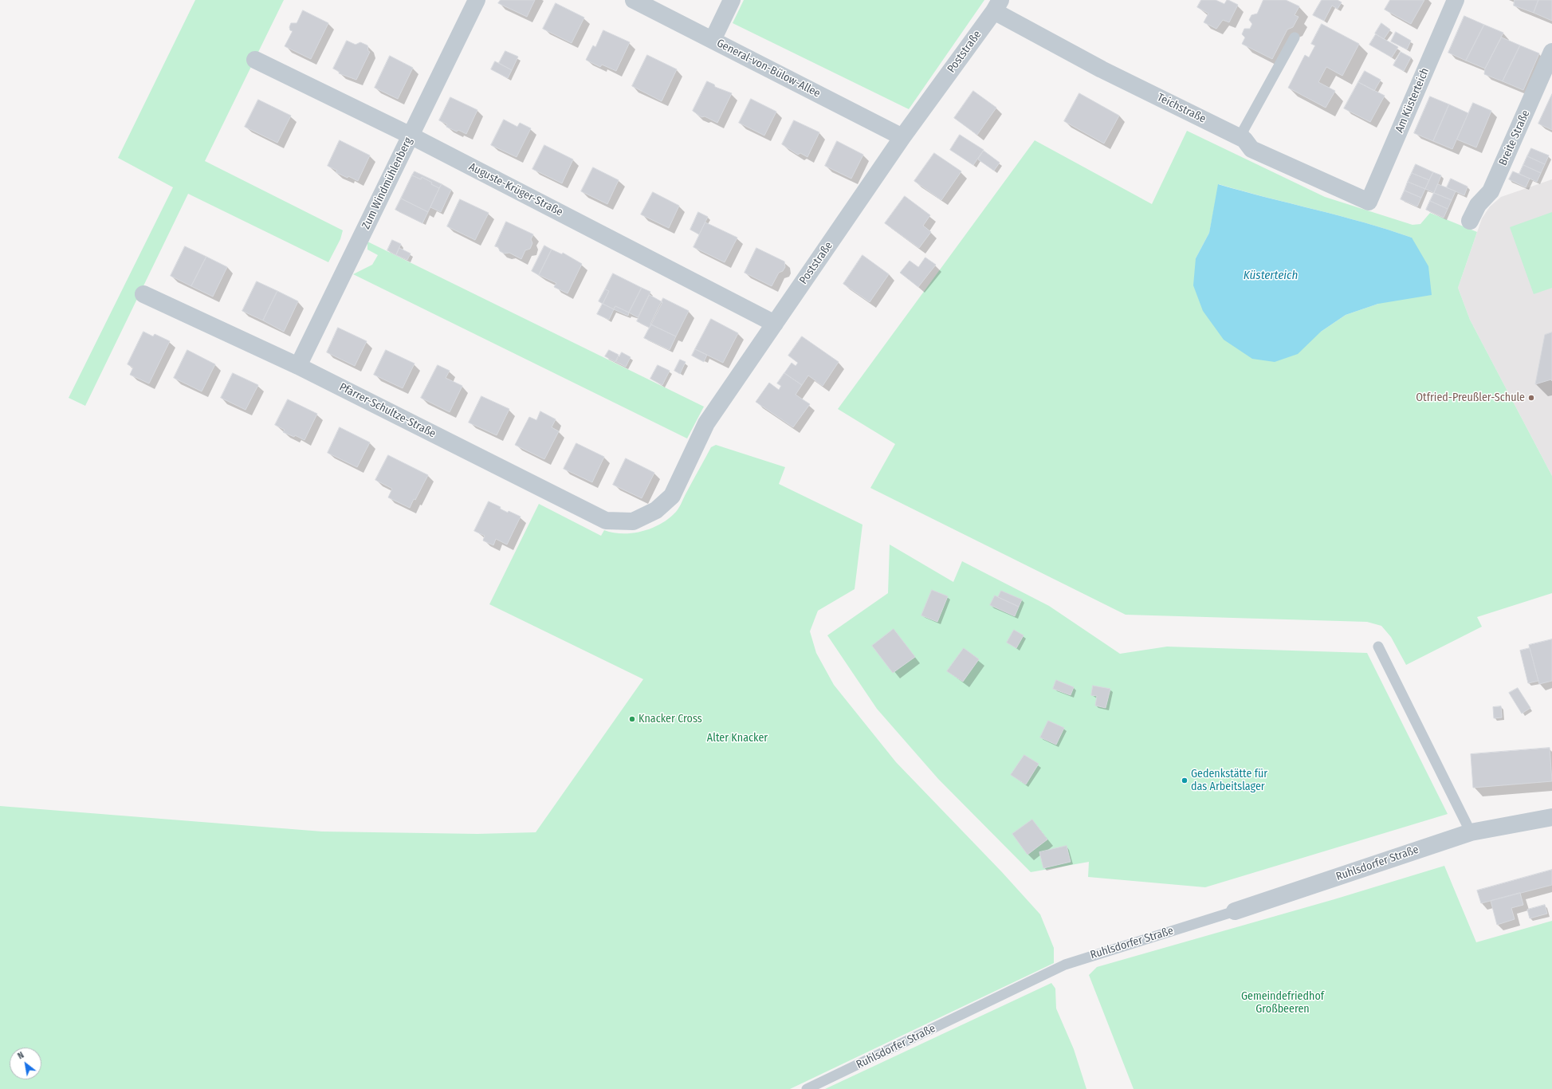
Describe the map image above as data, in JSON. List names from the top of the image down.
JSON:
{
  "streets": {
    "street": [
      "Poststraße",
      "General-von-Bülow-Allee",
      "Am Küsterteich",
      "Teichstraße",
      "Breite Straße",
      "Zum Windmühlenberg",
      "Auguste-Krüger-Straße",
      "Pfarrer-Schultze-Straße",
      "Ruhlsdorfer Straße"
    ]
  },
  "crossings": [
    ["Poststraße", "General-von-Bülow-Allee"],
    ["Poststraße", "Teichstraße"],
    ["Poststraße", "Auguste-Krüger-Straße"],
    ["Poststraße", "Pfarrer-Schultze-Straße"],
    ["Am Küsterteich", "Teichstraße"],
    ["Zum Windmühlenberg", "Auguste-Krüger-Straße"],
    ["Zum Windmühlenberg", "Pfarrer-Schultze-Straße"]
  ],
  "water": ["Küsterteich"],
  "parks": ["Alter Knacker", "Gemeindefriedhof Großbeeren"],
  "places": ["Otfried-Preußler-Schule", "Knacker Cross", "Gedenkstätte für das Arbeitslager"],
  "north": "top left"
}
